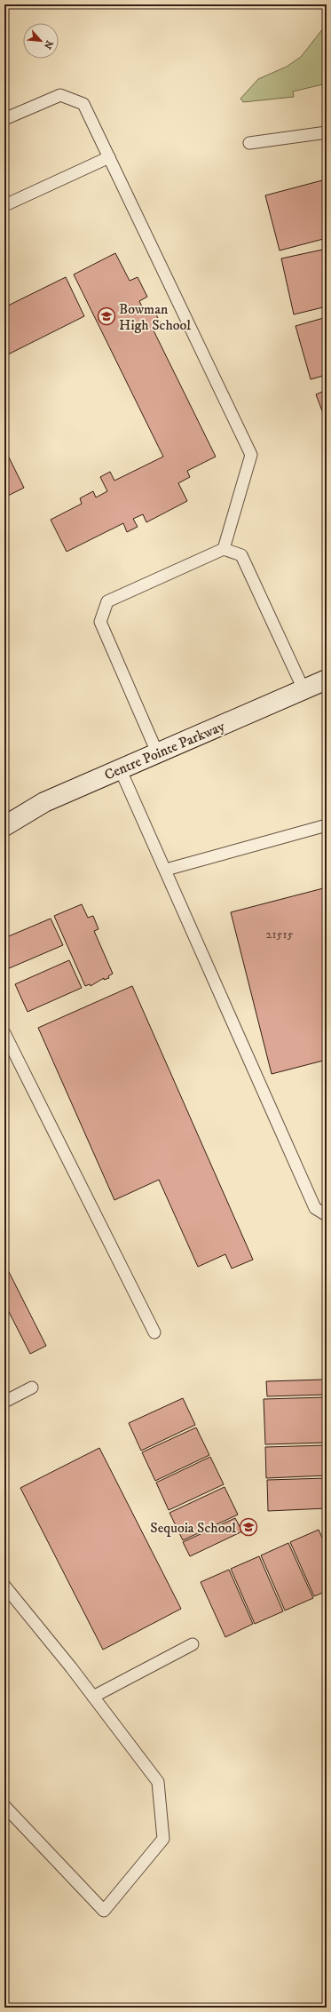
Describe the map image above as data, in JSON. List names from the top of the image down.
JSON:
{
  "streets": {
    "street": ["Centre Pointe Parkway"]
  },
  "places": {
    "school or university": ["Bowman High School", "Sequoia School"]
  },
  "house_numbers": ["21515"],
  "north": "bottom right"
}
